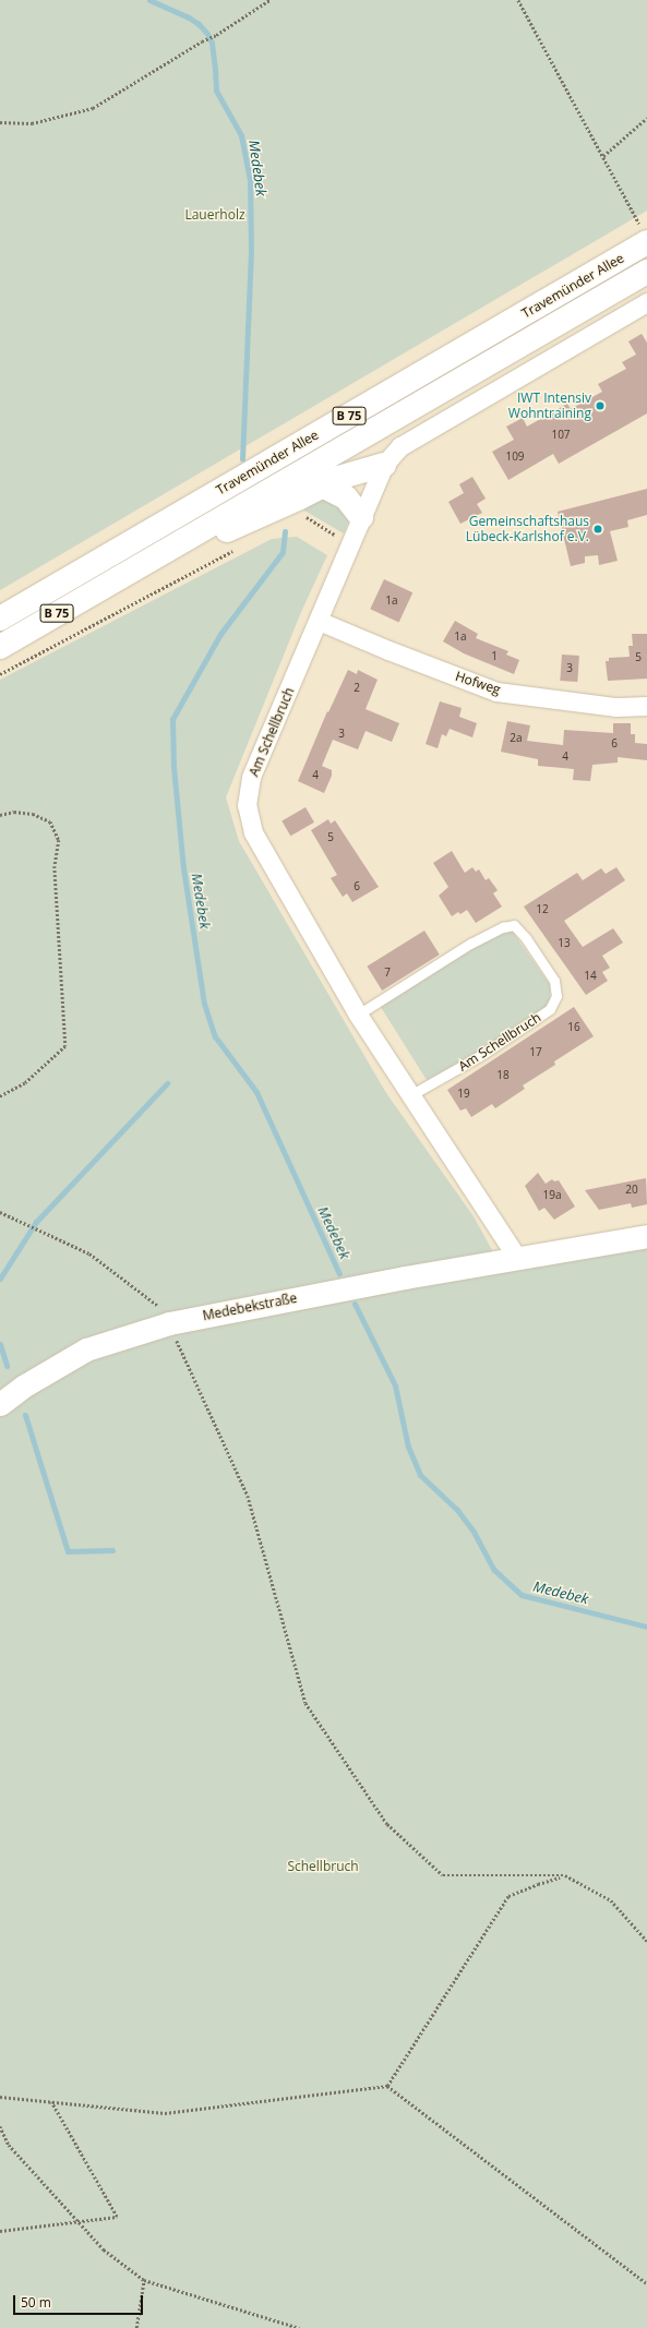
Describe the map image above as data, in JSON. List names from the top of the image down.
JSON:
{
  "streets": {
    "highway": ["Travemünder Allee", "B 75"],
    "street": ["Hofweg", "Am Schellbruch", "Medebekstraße"]
  },
  "crossings": [
    ["Hofweg", "Am Schellbruch"],
    ["Am Schellbruch", "Medebekstraße"]
  ],
  "water": ["Medebek"],
  "parks": ["Lauerholz", "Schellbruch"],
  "places": ["IWT Intensiv Wohntraining", "Gemeinschaftshaus Lübeck-Karlshof e.V."],
  "house_numbers": [
    "107",
    "109",
    "1a",
    "1a",
    "1",
    "5",
    "3",
    "2",
    "3",
    "2a",
    "6",
    "4",
    "4",
    "5",
    "6",
    "12",
    "13",
    "7",
    "14",
    "16",
    "17",
    "18",
    "19",
    "20",
    "19a"
  ],
  "scale_bar": "50 m"
}
